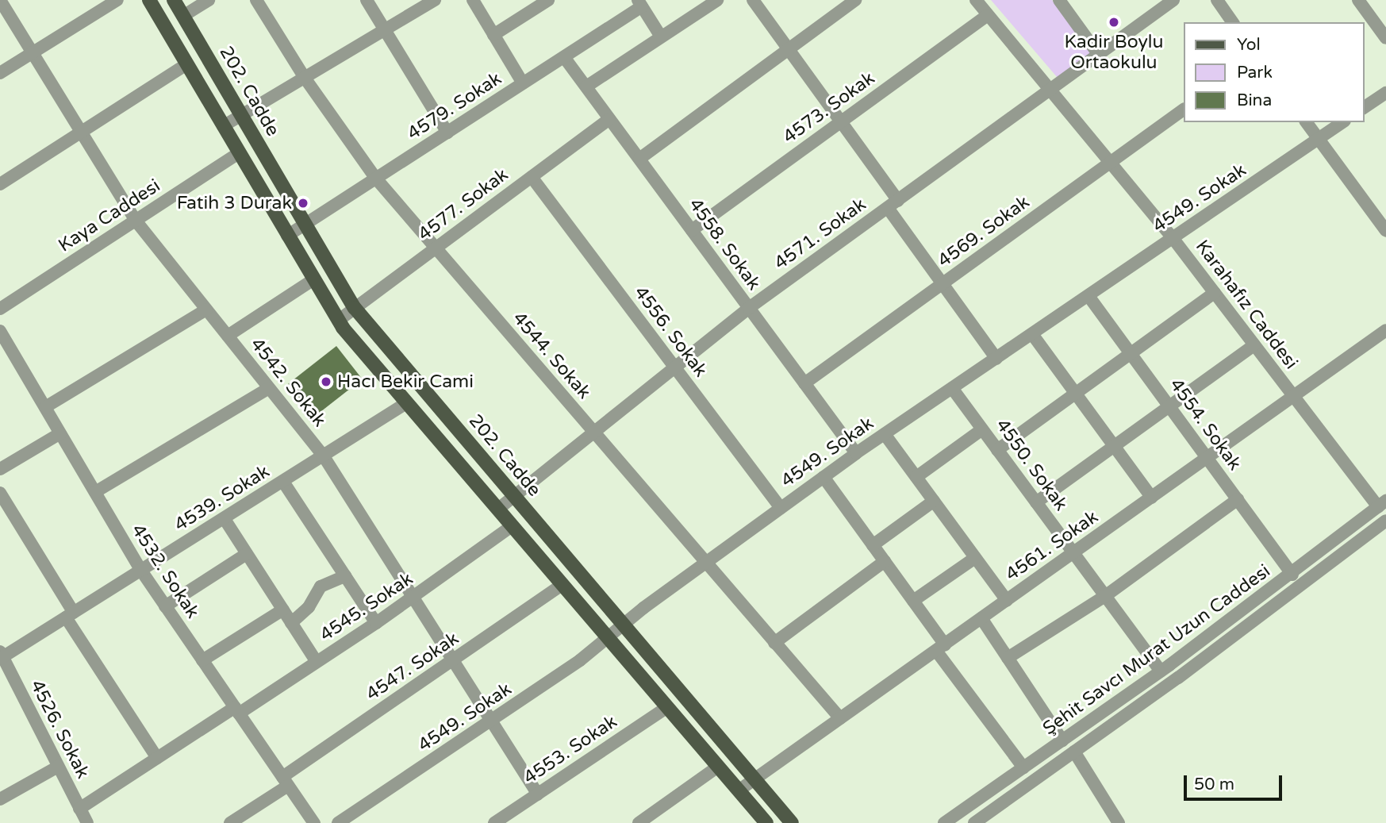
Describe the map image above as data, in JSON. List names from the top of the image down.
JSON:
{
  "streets": {
    "main road": ["202. Cadde"],
    "street": [
      "4579. Sokak",
      "4573. Sokak",
      "4549. Sokak",
      "4577. Sokak",
      "Kaya Caddesi",
      "4569. Sokak",
      "4571. Sokak",
      "4558. Sokak",
      "Karahafız Caddesi",
      "4556. Sokak",
      "4544. Sokak",
      "4542. Sokak",
      "4554. Sokak",
      "4550. Sokak",
      "4539. Sokak",
      "4561. Sokak",
      "4532. Sokak",
      "4545. Sokak",
      "Şehit Savcı Murat Uzun Caddesi",
      "4547. Sokak",
      "4526. Sokak",
      "4553. Sokak"
    ]
  },
  "crossings": [
    ["202. Cadde", "4579. Sokak"],
    ["202. Cadde", "4549. Sokak"],
    ["202. Cadde", "4577. Sokak"],
    ["202. Cadde", "4571. Sokak"],
    ["202. Cadde", "4561. Sokak"],
    ["4579. Sokak", "4558. Sokak"],
    ["4579. Sokak", "4544. Sokak"],
    ["4573. Sokak", "4558. Sokak"],
    ["4573. Sokak", "Karahafız Caddesi"],
    ["4549. Sokak", "4558. Sokak"],
    ["4549. Sokak", "Karahafız Caddesi"],
    ["4549. Sokak", "4556. Sokak"],
    ["4549. Sokak", "4544. Sokak"],
    ["4549. Sokak", "4542. Sokak"],
    ["4549. Sokak", "4554. Sokak"],
    ["4549. Sokak", "4550. Sokak"],
    ["4577. Sokak", "4558. Sokak"],
    ["4577. Sokak", "4556. Sokak"],
    ["4577. Sokak", "4544. Sokak"],
    ["Kaya Caddesi", "4542. Sokak"],
    ["4569. Sokak", "4558. Sokak"],
    ["4569. Sokak", "Karahafız Caddesi"],
    ["4571. Sokak", "4558. Sokak"],
    ["4571. Sokak", "Karahafız Caddesi"],
    ["4571. Sokak", "4556. Sokak"],
    ["4571. Sokak", "4544. Sokak"],
    ["Karahafız Caddesi", "4561. Sokak"],
    ["Karahafız Caddesi", "Şehit Savcı Murat Uzun Caddesi"],
    ["4544. Sokak", "4561. Sokak"],
    ["4542. Sokak", "4539. Sokak"],
    ["4542. Sokak", "4545. Sokak"],
    ["4542. Sokak", "4547. Sokak"],
    ["4542. Sokak", "4553. Sokak"],
    ["4554. Sokak", "4561. Sokak"],
    ["4554. Sokak", "Şehit Savcı Murat Uzun Caddesi"],
    ["4550. Sokak", "4561. Sokak"],
    ["4550. Sokak", "Şehit Savcı Murat Uzun Caddesi"],
    ["4539. Sokak", "4532. Sokak"],
    ["4539. Sokak", "4526. Sokak"],
    ["4532. Sokak", "4545. Sokak"],
    ["4532. Sokak", "4547. Sokak"],
    ["4545. Sokak", "4526. Sokak"]
  ],
  "places": ["Kadir Boylu Ortaokulu", "Fatih 3 Durak", "Hacı Bekir Cami"],
  "legend": ["Yol", "Park", "Bina"],
  "scale_bar": "50 m"
}
